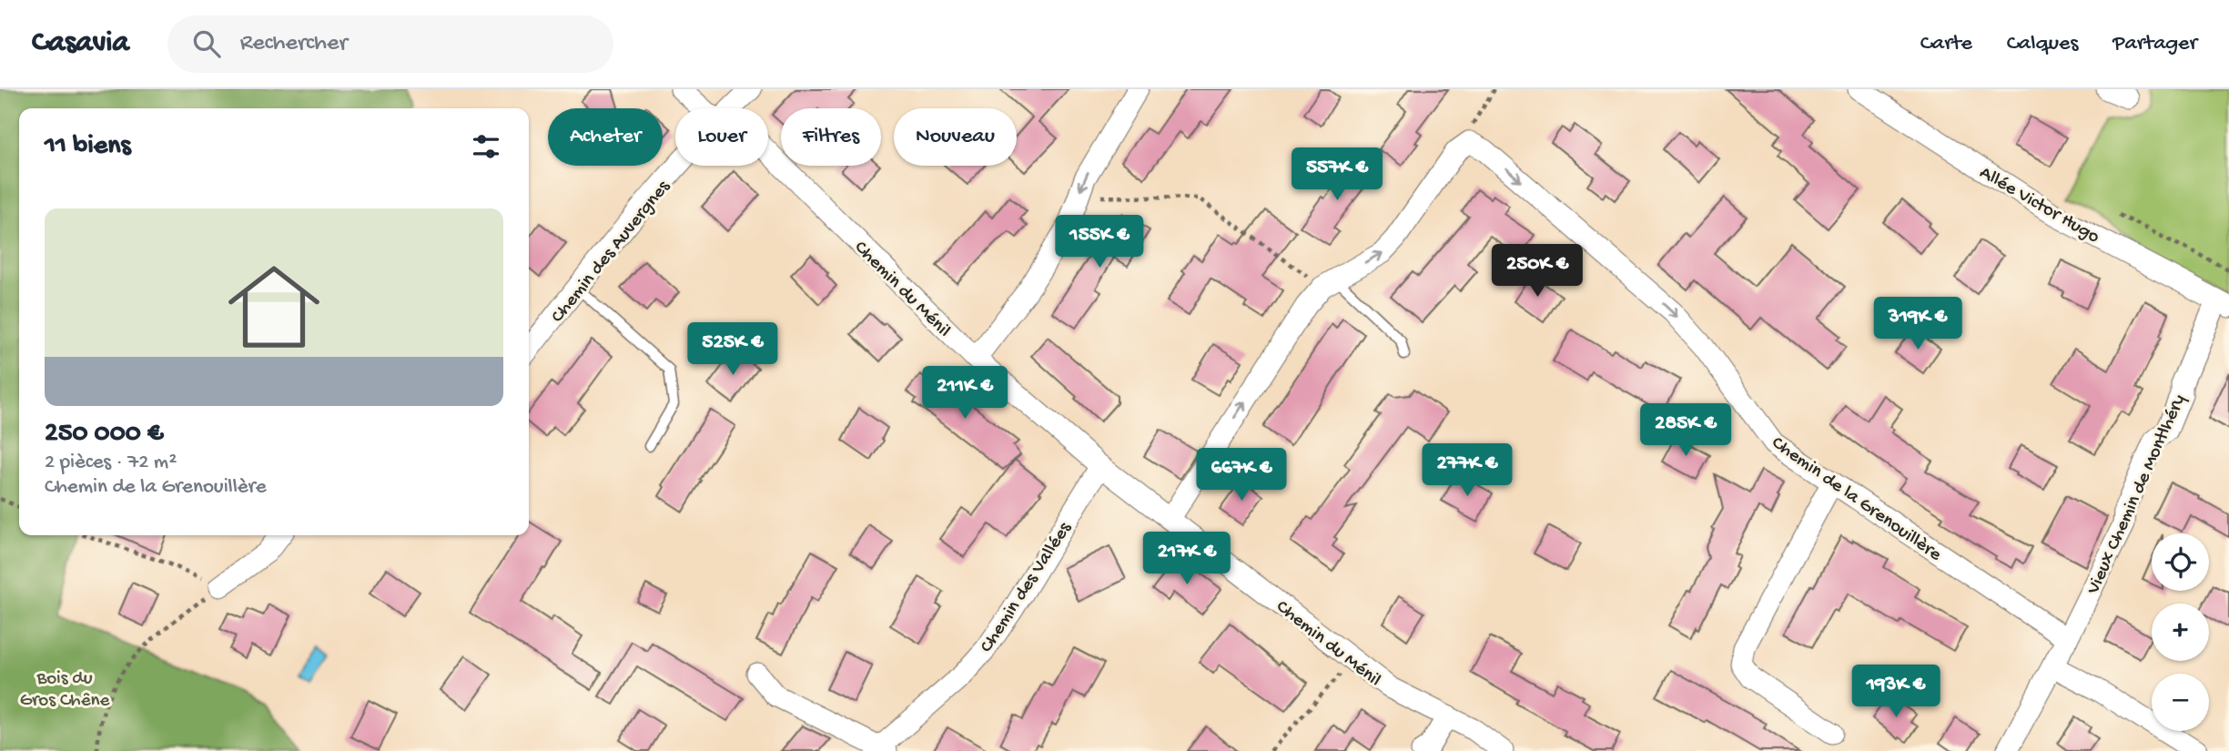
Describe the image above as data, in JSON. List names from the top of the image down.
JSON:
{
  "streets": {
    "street": [
      "Allée Victor Hugo",
      "Chemin des Auvergnes",
      "Chemin du Ménil",
      "Vieux Chemin de Montlhéry",
      "Chemin de la Grenouillère",
      "Chemin des Vallées"
    ]
  },
  "crossings": [
    ["Allée Victor Hugo", "Vieux Chemin de Montlhéry"],
    ["Chemin du Ménil", "Chemin des Vallées"],
    ["Vieux Chemin de Montlhéry", "Chemin de la Grenouillère"]
  ],
  "one_way": ["Chemin de la Grenouillère"],
  "parks": ["Bois du Gros Chêne"],
  "page": {
    "header": "Casavia",
    "search": "Rechercher",
    "nav": ["Carte", "Calques", "Partager"],
    "chip": [
      "Acheter",
      "Louer",
      "Filtres",
      "Nouveau"
    ],
    "heading": "11 biens",
    "price": [
      "557K €",
      "155K €",
      "250K €",
      "319K €",
      "525K €",
      "211K €",
      "285K €",
      "277K €",
      "667K €",
      "217K €",
      "193K €"
    ],
    "list": [
      {
        "name": "250 000 €",
        "note": "2 pièces · 72 m² · Chemin de la Grenouillère"
      }
    ],
    "map_buttons": ["+", "−"]
  }
}
